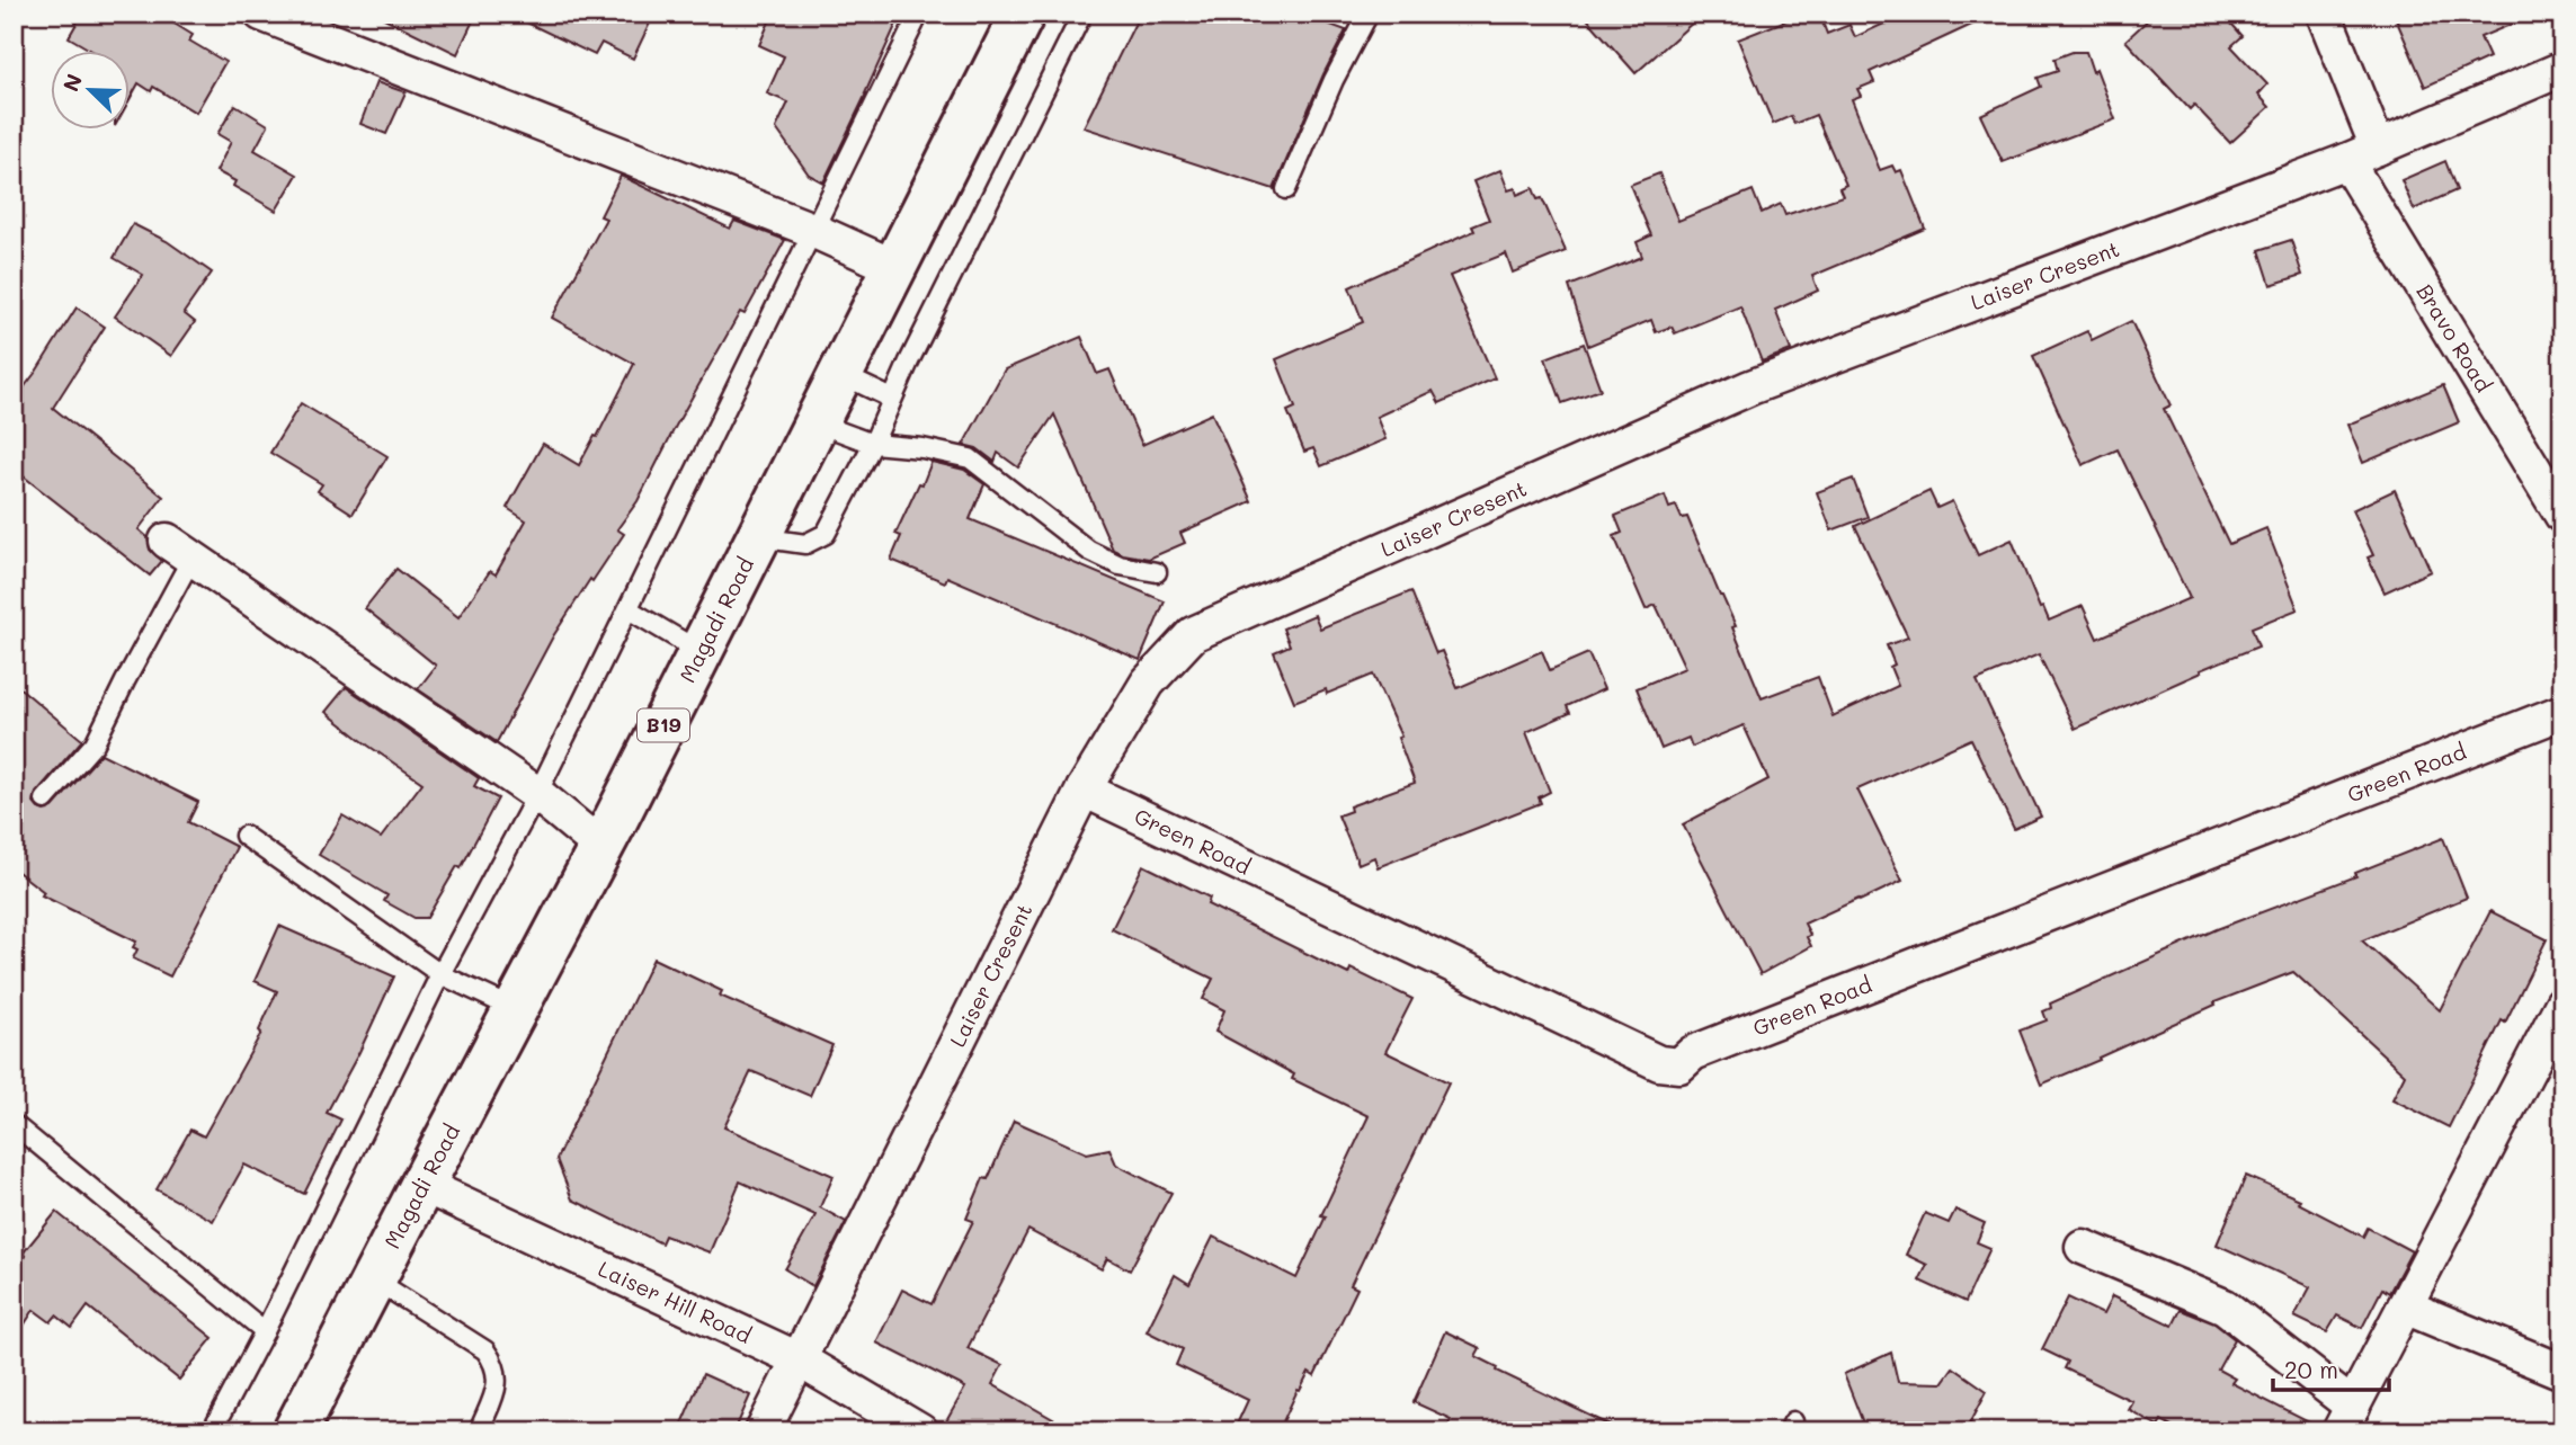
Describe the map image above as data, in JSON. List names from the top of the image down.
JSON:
{
  "streets": {
    "highway": ["Magadi Road", "B19"],
    "street": [
      "Laiser Cresent",
      "Bravo Road",
      "Green Road",
      "Laiser Hill Road"
    ]
  },
  "crossings": [
    ["Laiser Cresent", "Bravo Road"],
    ["Laiser Cresent", "Green Road"],
    ["Laiser Cresent", "Laiser Hill Road"],
    ["Magadi Road", "Laiser Hill Road"]
  ],
  "scale_bar": "20 m",
  "north": "top left"
}
